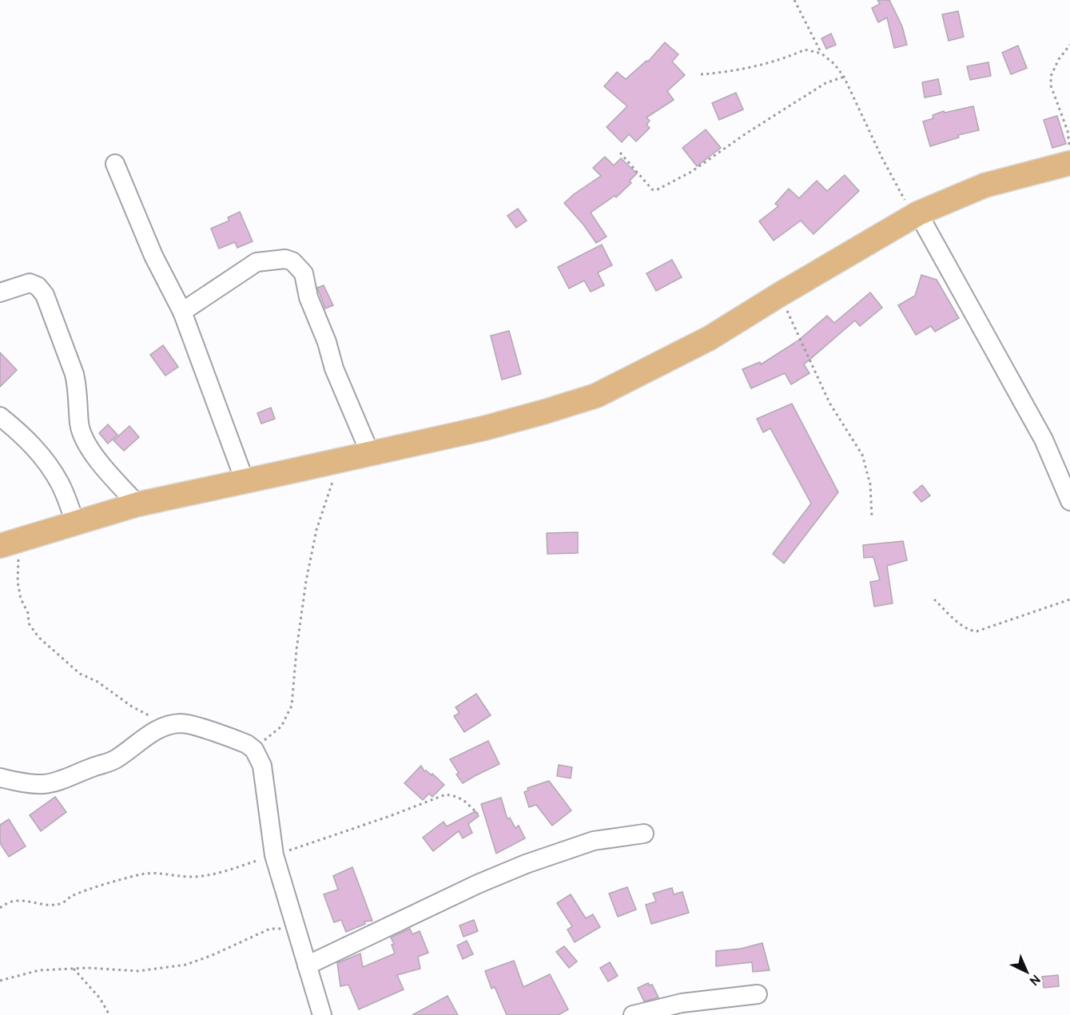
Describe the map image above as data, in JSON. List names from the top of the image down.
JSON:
{
  "north": "bottom right"
}
